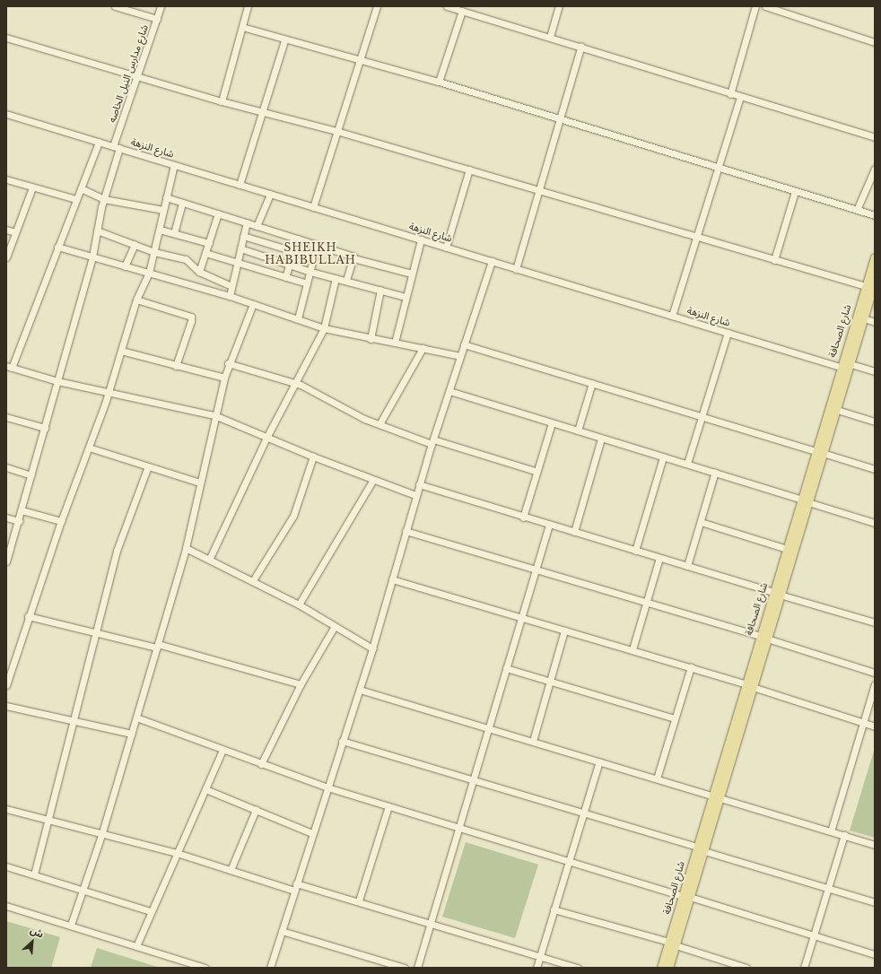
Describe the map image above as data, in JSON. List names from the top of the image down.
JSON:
{
  "streets": {
    "main road": ["شارع الصحافة"],
    "street": ["شارع مدارس النيل الخاصه", "شارع النزهة"]
  },
  "crossings": [
    ["شارع مدارس النيل الخاصه", "شارع النزهة"],
    ["شارع النزهة", "شارع الصحافة"]
  ],
  "districts": ["SHEIKH HABIBULLAH"],
  "north": "top right"
}
